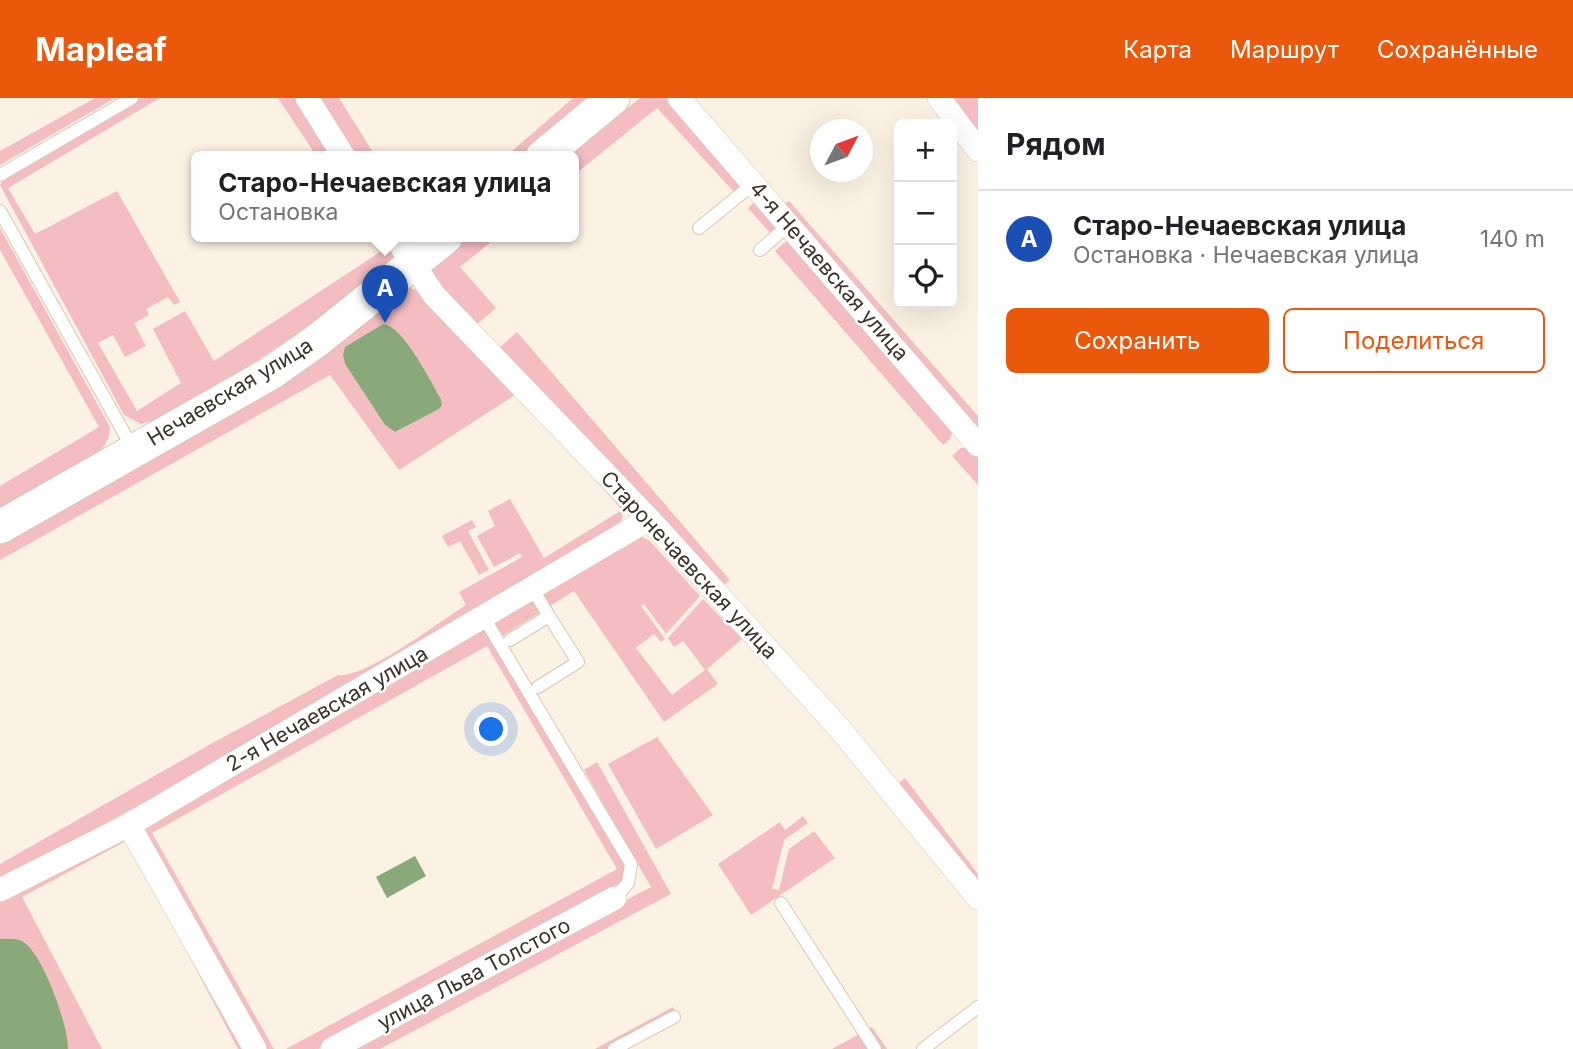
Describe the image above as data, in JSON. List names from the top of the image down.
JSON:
{
  "streets": {
    "street": [
      "4-я Нечаевская улица",
      "Нечаевская улица",
      "Старонечаевская улица",
      "2-я Нечаевская улица",
      "улица Льва Толстого"
    ]
  },
  "crossings": [
    ["Нечаевская улица", "Старонечаевская улица"],
    ["Старонечаевская улица", "2-я Нечаевская улица"]
  ],
  "north": "top right",
  "page": {
    "header": "Mapleaf",
    "nav": ["Карта", "Маршрут", "Сохранённые"],
    "heading": "Рядом",
    "map_buttons": ["+", "−"],
    "popup": ["Старо-Нечаевская улица", "Остановка"],
    "list": [
      {
        "mark": "A",
        "name": "Старо-Нечаевская улица",
        "note": "Остановка · Нечаевская улица",
        "value": "140 m"
      }
    ],
    "pins": "A",
    "buttons": ["Сохранить", "Поделиться"]
  }
}
